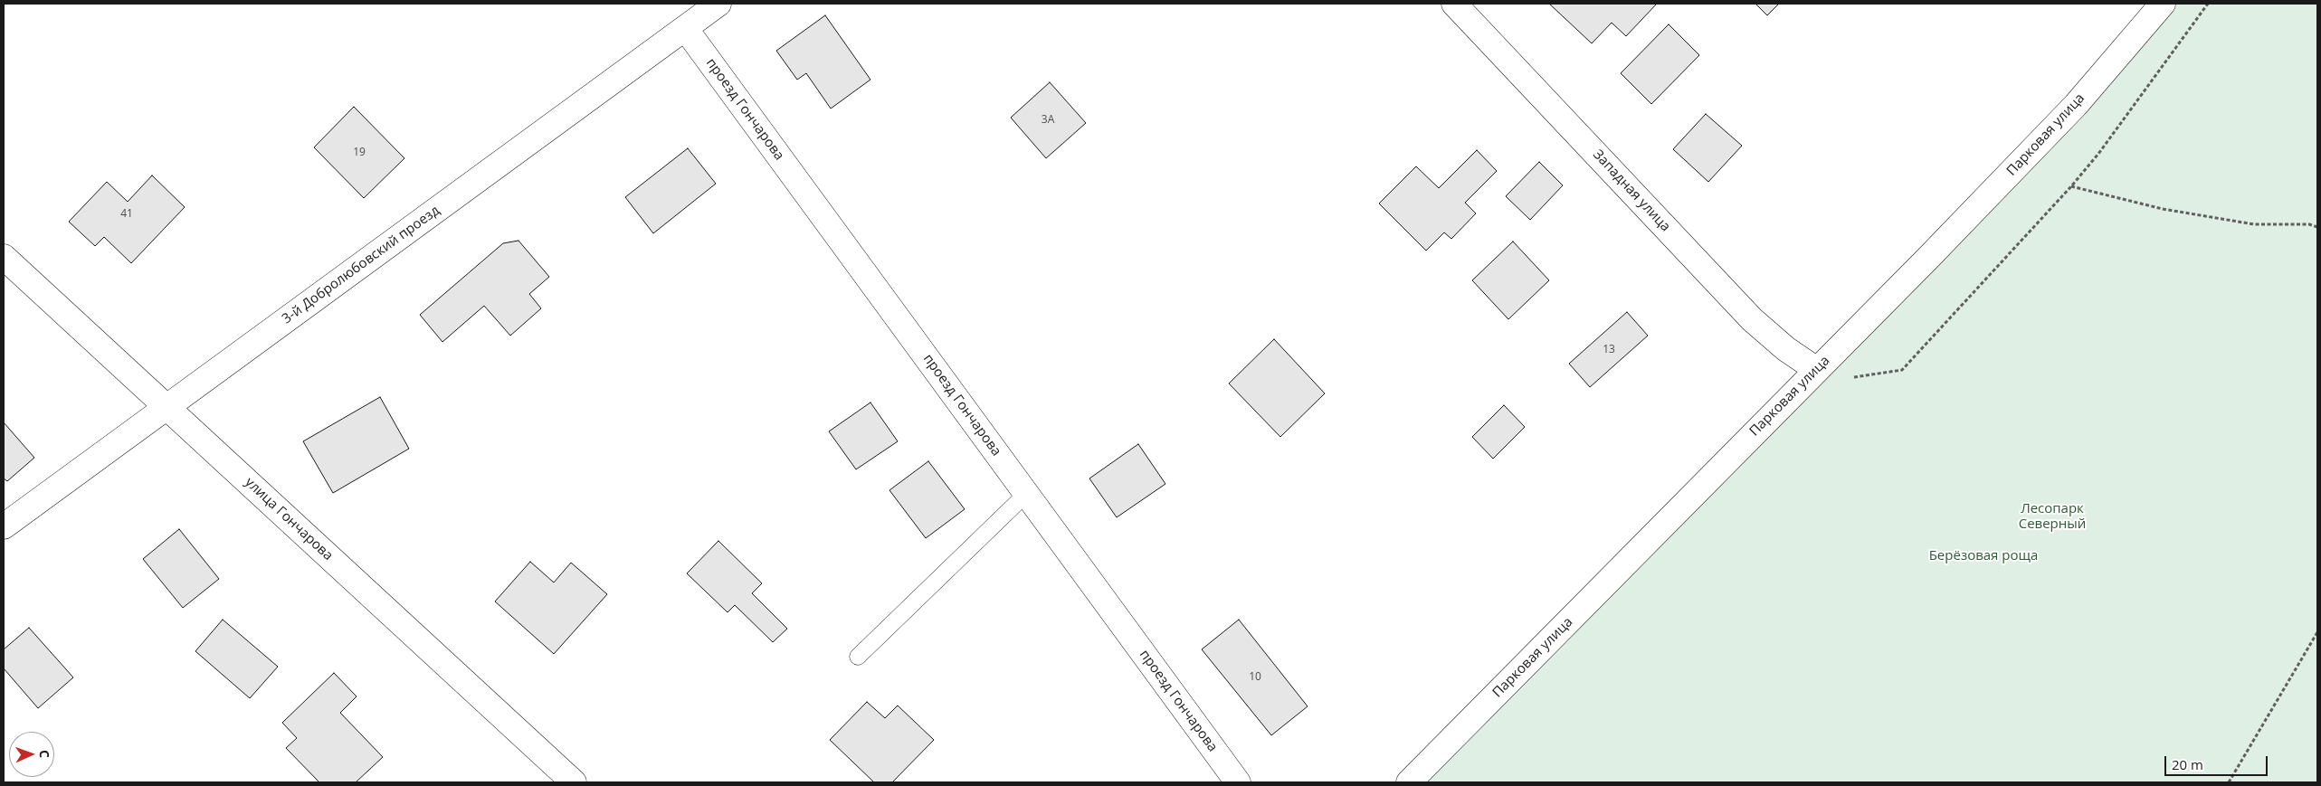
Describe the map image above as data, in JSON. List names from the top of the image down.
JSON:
{
  "streets": {
    "street": [
      "проезд Гончарова",
      "Парковая улица",
      "Западная улица",
      "3-й Добролюбовский проезд",
      "улица Гончарова"
    ]
  },
  "crossings": [
    ["проезд Гончарова", "3-й Добролюбовский проезд"],
    ["Парковая улица", "Западная улица"],
    ["3-й Добролюбовский проезд", "улица Гончарова"]
  ],
  "parks": ["Лесопарк Северный", "Берёзовая роща"],
  "house_numbers": [
    "3А",
    "19",
    "41",
    "13",
    "10"
  ],
  "scale_bar": "20 m",
  "north": "right"
}
